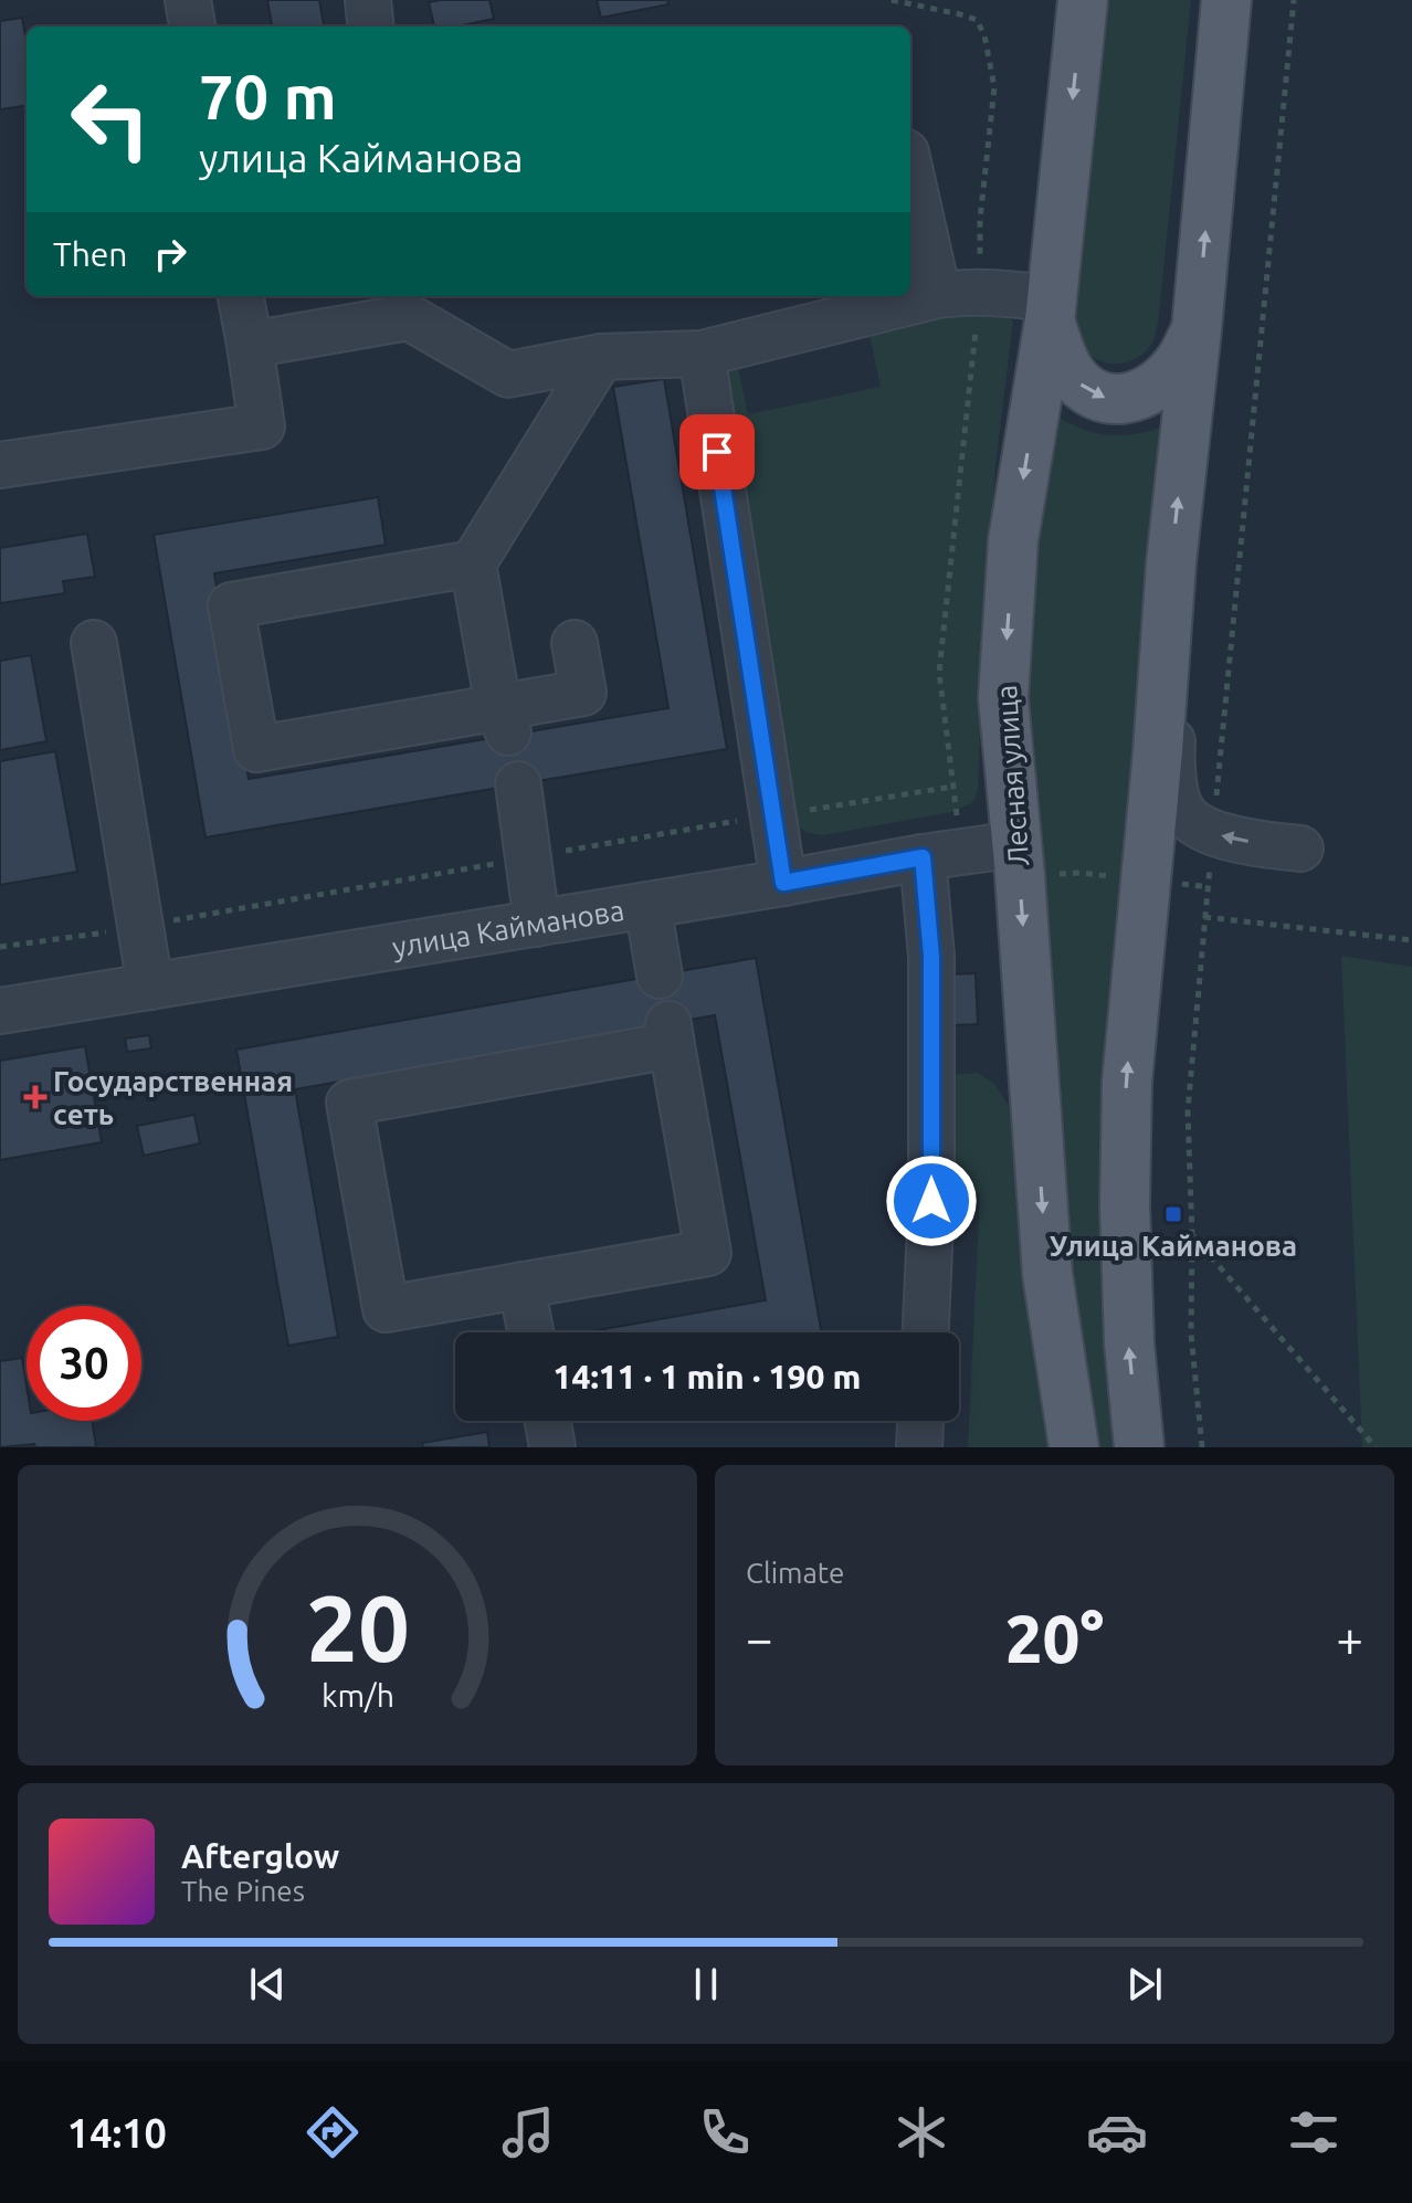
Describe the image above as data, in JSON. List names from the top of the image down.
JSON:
{
  "streets": {
    "main road": ["Лесная улица"],
    "street": ["улица Кайманова"]
  },
  "crossings": [
    ["Лесная улица", "улица Кайманова"]
  ],
  "places": {
    "health": ["Государственная сеть"],
    "transit": ["Улица Кайманова"]
  },
  "page": {
    "turn": ["70 m", "улица Кайманова"],
    "then": "Then",
    "limit": "30",
    "trip": "14:11 · 1 min · 190 m",
    "tile": "Climate",
    "heat": ["−", "20°", "+"],
    "song": ["Afterglow", "The Pines"],
    "tabs": "14:10",
    "gauge": ["20", "km/h"]
  }
}
